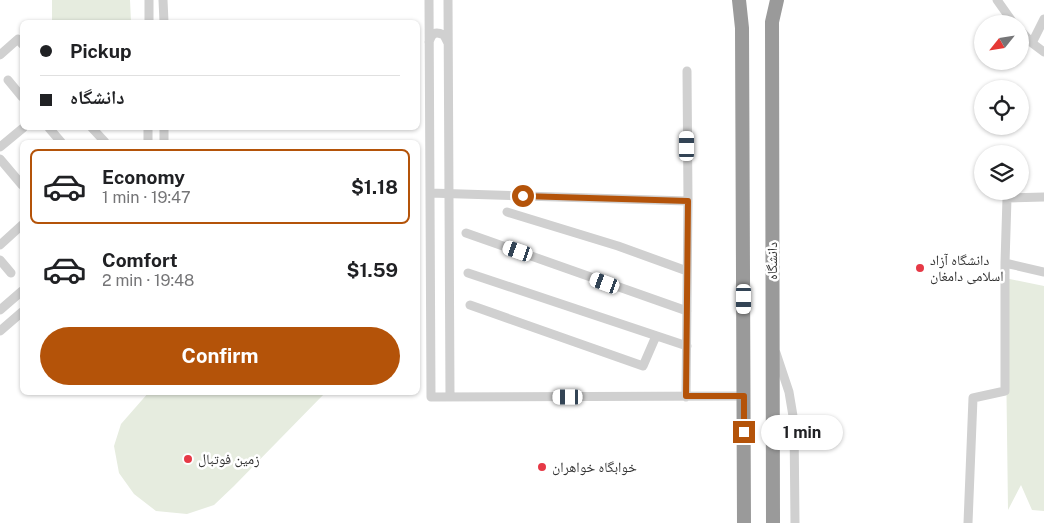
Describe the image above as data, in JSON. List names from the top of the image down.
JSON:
{
  "streets": {
    "highway": ["دانشگاه"]
  },
  "places": ["دانشگاه آزاد اسلامی دامغان", "زمین فوتبال", "خوابگاه خواهران"],
  "north": "bottom left",
  "page": {
    "banner": ["Pickup", "دانشگاه"],
    "list": [
      {
        "name": "Economy",
        "note": "1 min · 19:47",
        "value": "$1.18"
      },
      {
        "name": "Comfort",
        "note": "2 min · 19:48",
        "value": "$1.59"
      }
    ],
    "buttons": "Confirm",
    "bubble": "1 min"
  }
}
